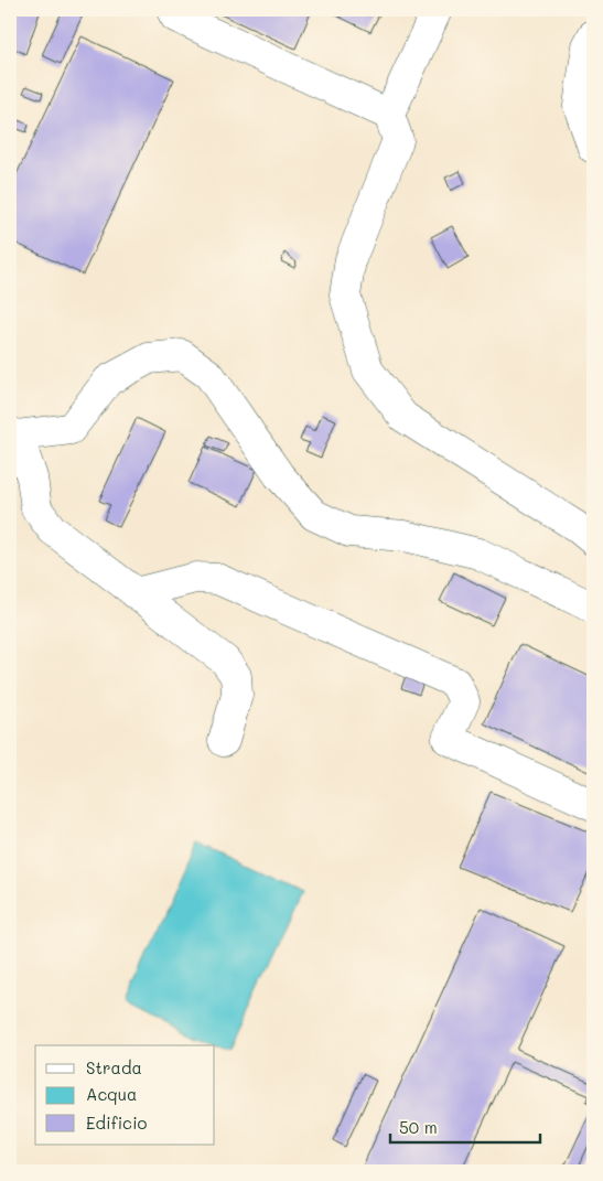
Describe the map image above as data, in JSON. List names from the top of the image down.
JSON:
{
  "legend": ["Strada", "Acqua", "Edificio"],
  "scale_bar": "50 m"
}
